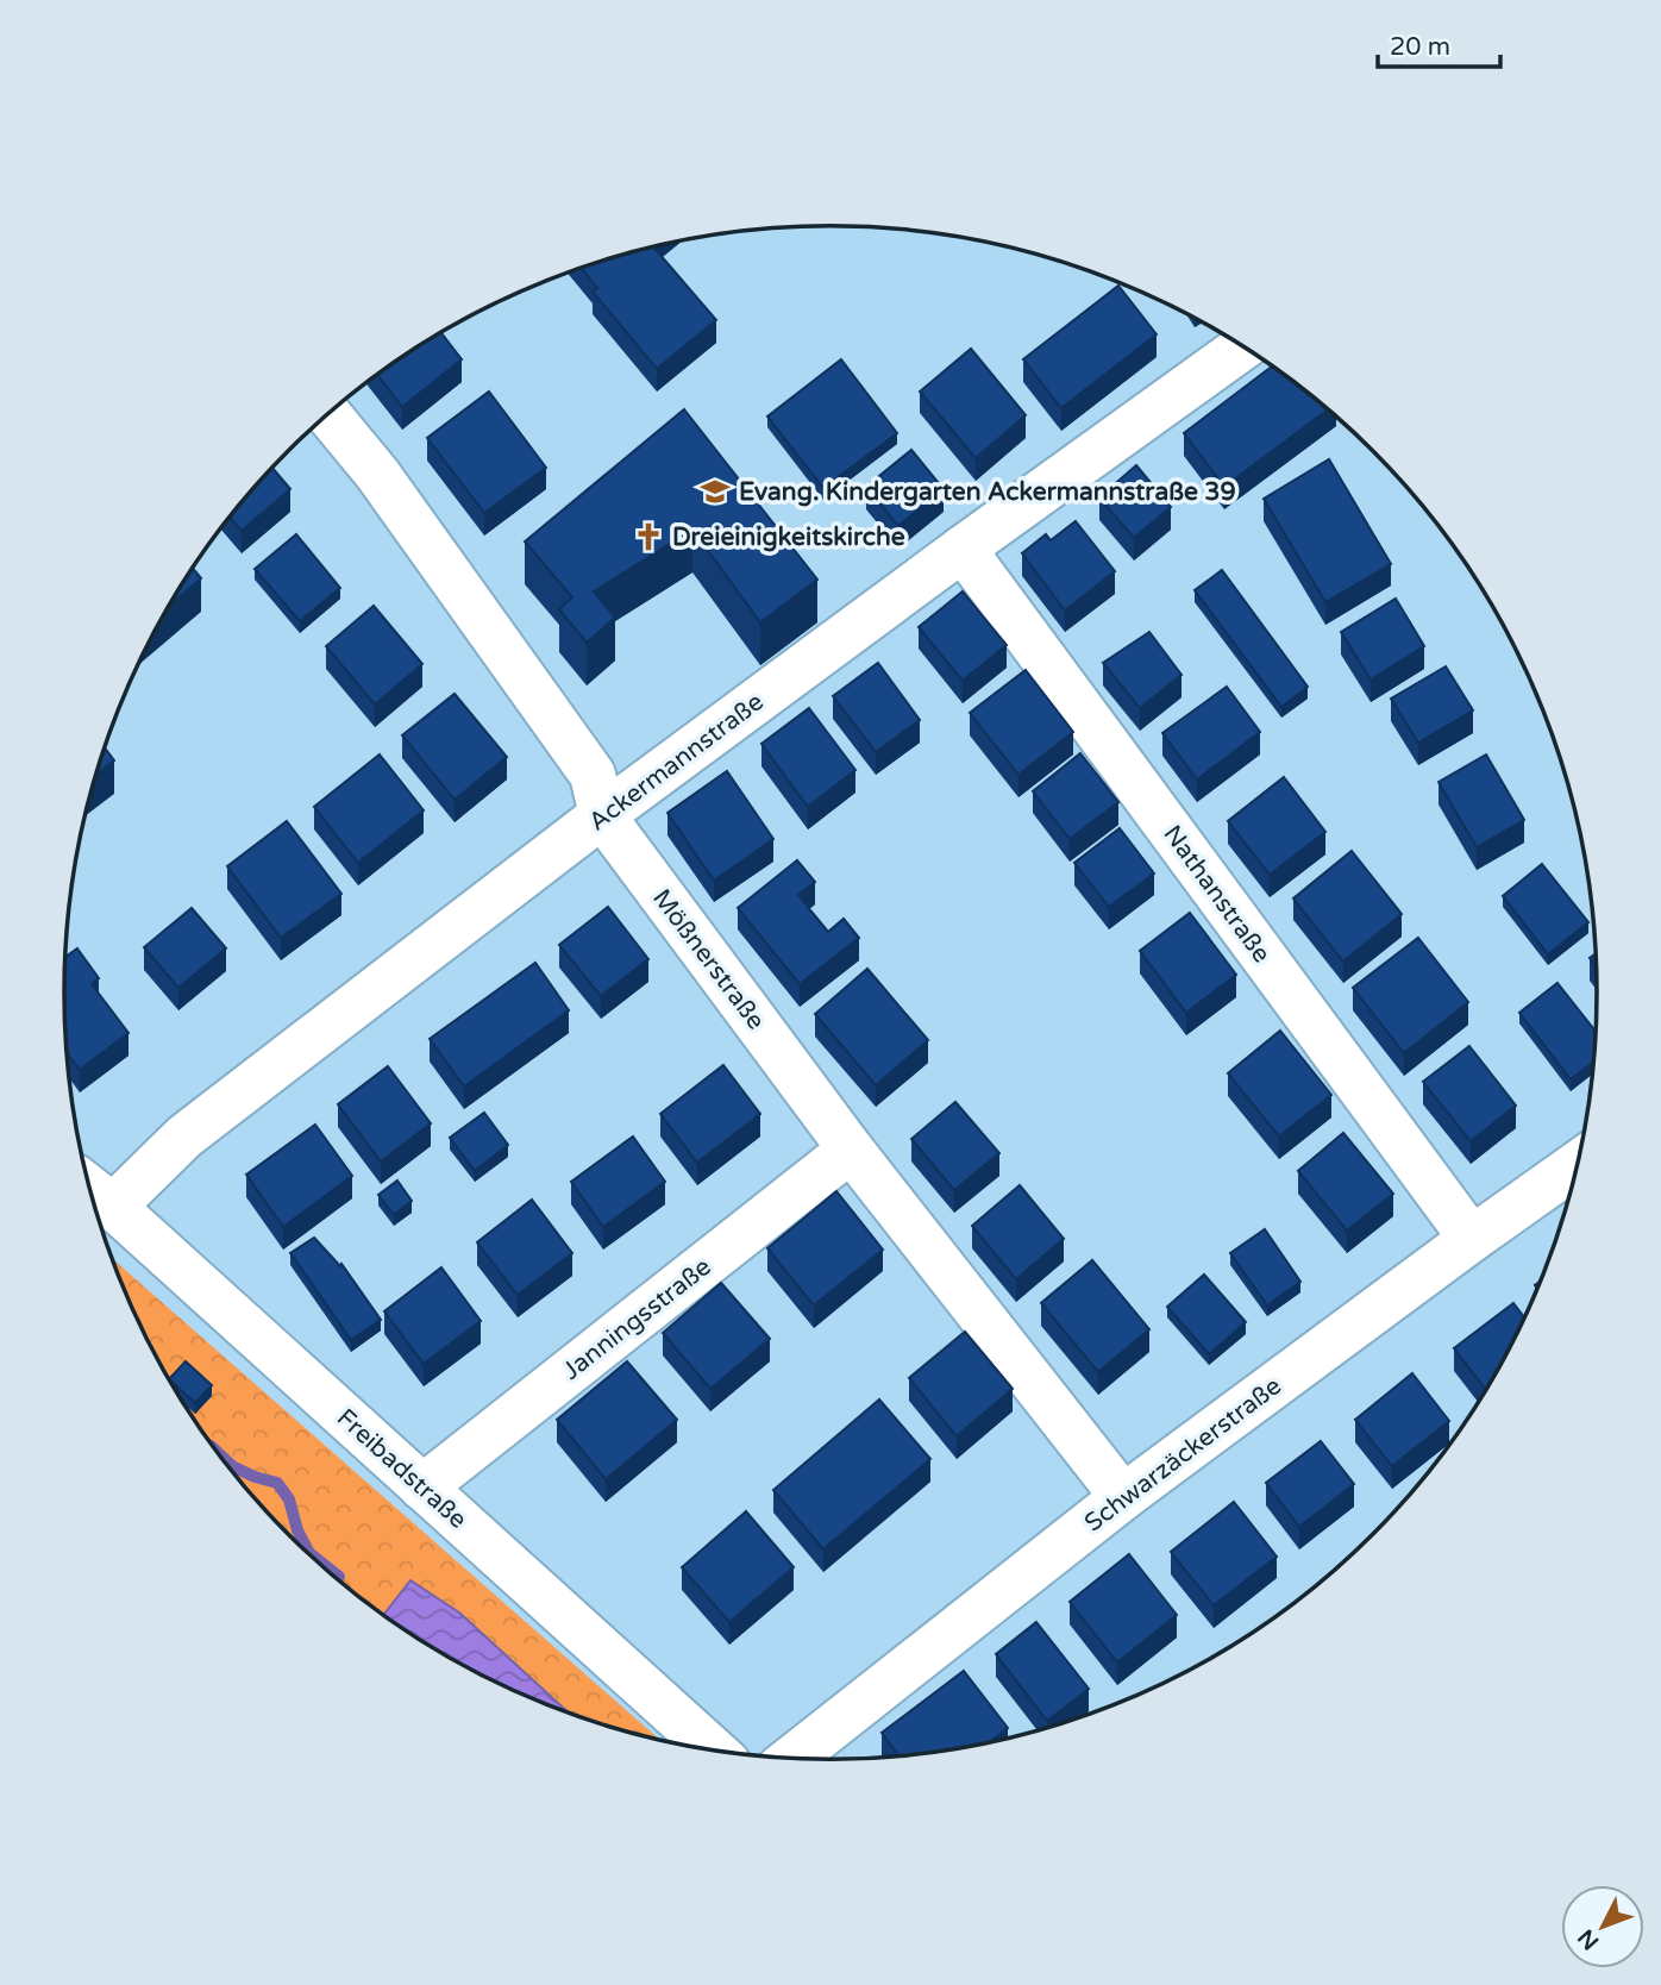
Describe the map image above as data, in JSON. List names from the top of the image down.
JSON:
{
  "streets": {
    "street": [
      "Ackermannstraße",
      "Nathanstraße",
      "Mößnerstraße",
      "Janningsstraße",
      "Schwarzäckerstraße",
      "Freibadstraße"
    ]
  },
  "crossings": [
    ["Ackermannstraße", "Nathanstraße"],
    ["Ackermannstraße", "Mößnerstraße"],
    ["Ackermannstraße", "Freibadstraße"],
    ["Nathanstraße", "Schwarzäckerstraße"],
    ["Mößnerstraße", "Janningsstraße"],
    ["Mößnerstraße", "Schwarzäckerstraße"],
    ["Janningsstraße", "Freibadstraße"]
  ],
  "places": {
    "school or university": ["Evang. Kindergarten Ackermannstraße 39"],
    "church": ["Dreieinigkeitskirche"]
  },
  "scale_bar": "20 m",
  "north": "bottom left"
}
